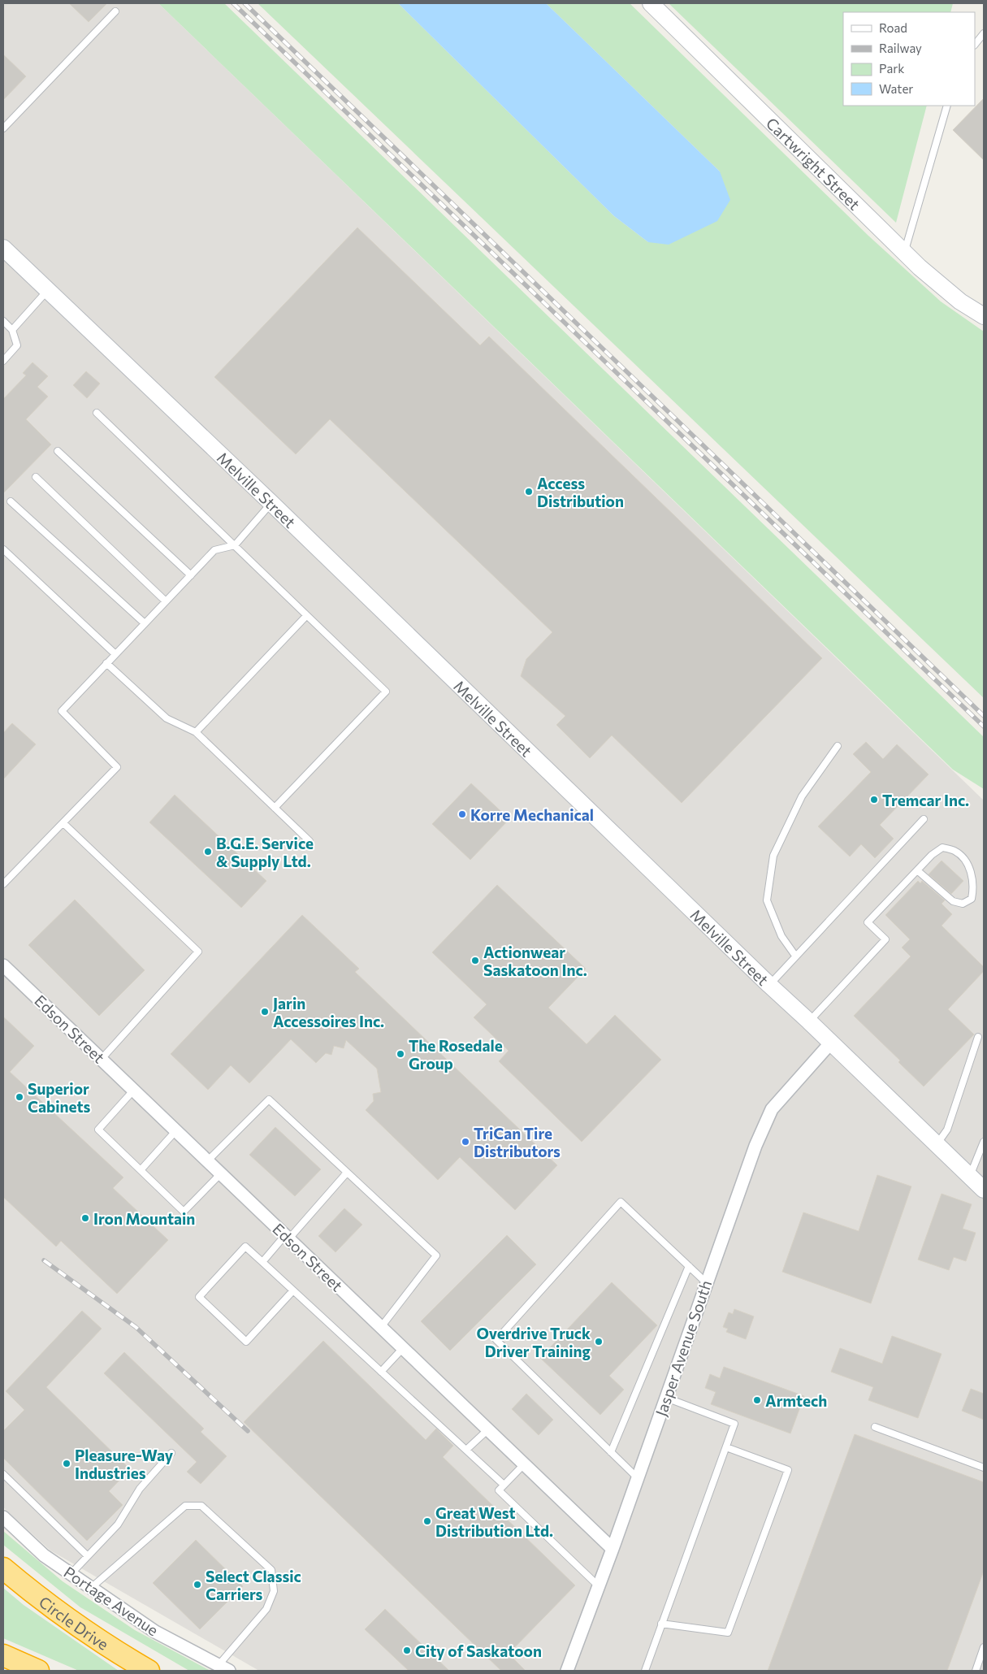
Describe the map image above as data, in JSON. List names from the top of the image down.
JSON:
{
  "streets": {
    "highway": ["Circle Drive"],
    "street": [
      "Cartwright Street",
      "Melville Street",
      "Edson Street",
      "Jasper Avenue South",
      "Portage Avenue"
    ]
  },
  "crossings": [
    ["Melville Street", "Jasper Avenue South"],
    ["Edson Street", "Jasper Avenue South"]
  ],
  "places": [
    "Access Distribution",
    "Tremcar Inc.",
    "Korre Mechanical",
    "B.G.E. Service & Supply Ltd.",
    "Actionwear Saskatoon Inc.",
    "Jarin Accessoires Inc.",
    "The Rosedale Group",
    "Superior Cabinets",
    "TriCan Tire Distributors",
    "Iron Mountain",
    "Overdrive Truck Driver Training",
    "Armtech",
    "Pleasure-Way Industries",
    "Great West Distribution Ltd.",
    "Select Classic Carriers",
    "City of Saskatoon"
  ],
  "legend": [
    "Road",
    "Railway",
    "Park",
    "Water"
  ]
}
